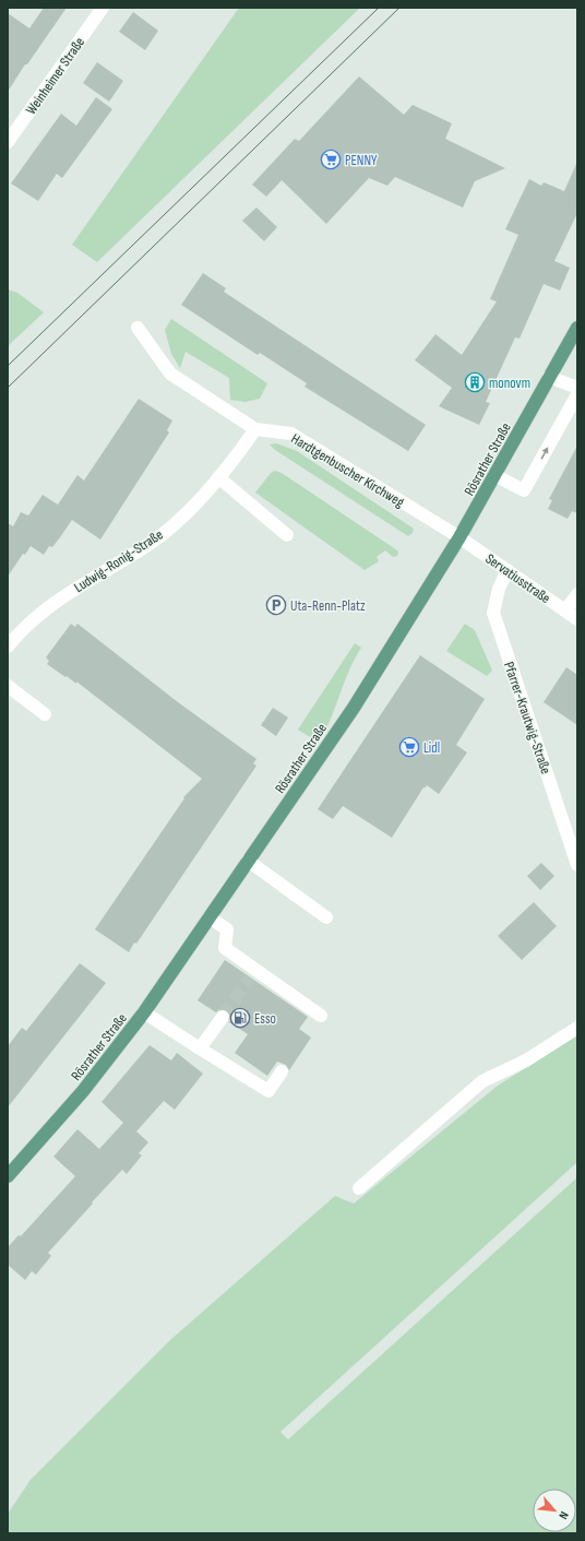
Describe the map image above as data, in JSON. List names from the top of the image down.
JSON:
{
  "streets": {
    "main road": ["Rösrather Straße"],
    "street": [
      "Weinheimer Straße",
      "Hardtgenbuscher Kirchweg",
      "Ludwig-Ronig-Straße",
      "Servatiusstraße",
      "Pfarrer-Krautwig-Straße"
    ]
  },
  "crossings": [
    ["Rösrather Straße", "Hardtgenbuscher Kirchweg"],
    ["Rösrather Straße", "Servatiusstraße"],
    ["Hardtgenbuscher Kirchweg", "Ludwig-Ronig-Straße"],
    ["Hardtgenbuscher Kirchweg", "Servatiusstraße"],
    ["Servatiusstraße", "Pfarrer-Krautwig-Straße"]
  ],
  "places": {
    "supermarket": ["PENNY", "Lidl"],
    "building": ["monovm"],
    "parking": ["Uta-Renn-Platz"],
    "fuel station": ["Esso"]
  },
  "north": "bottom right"
}
